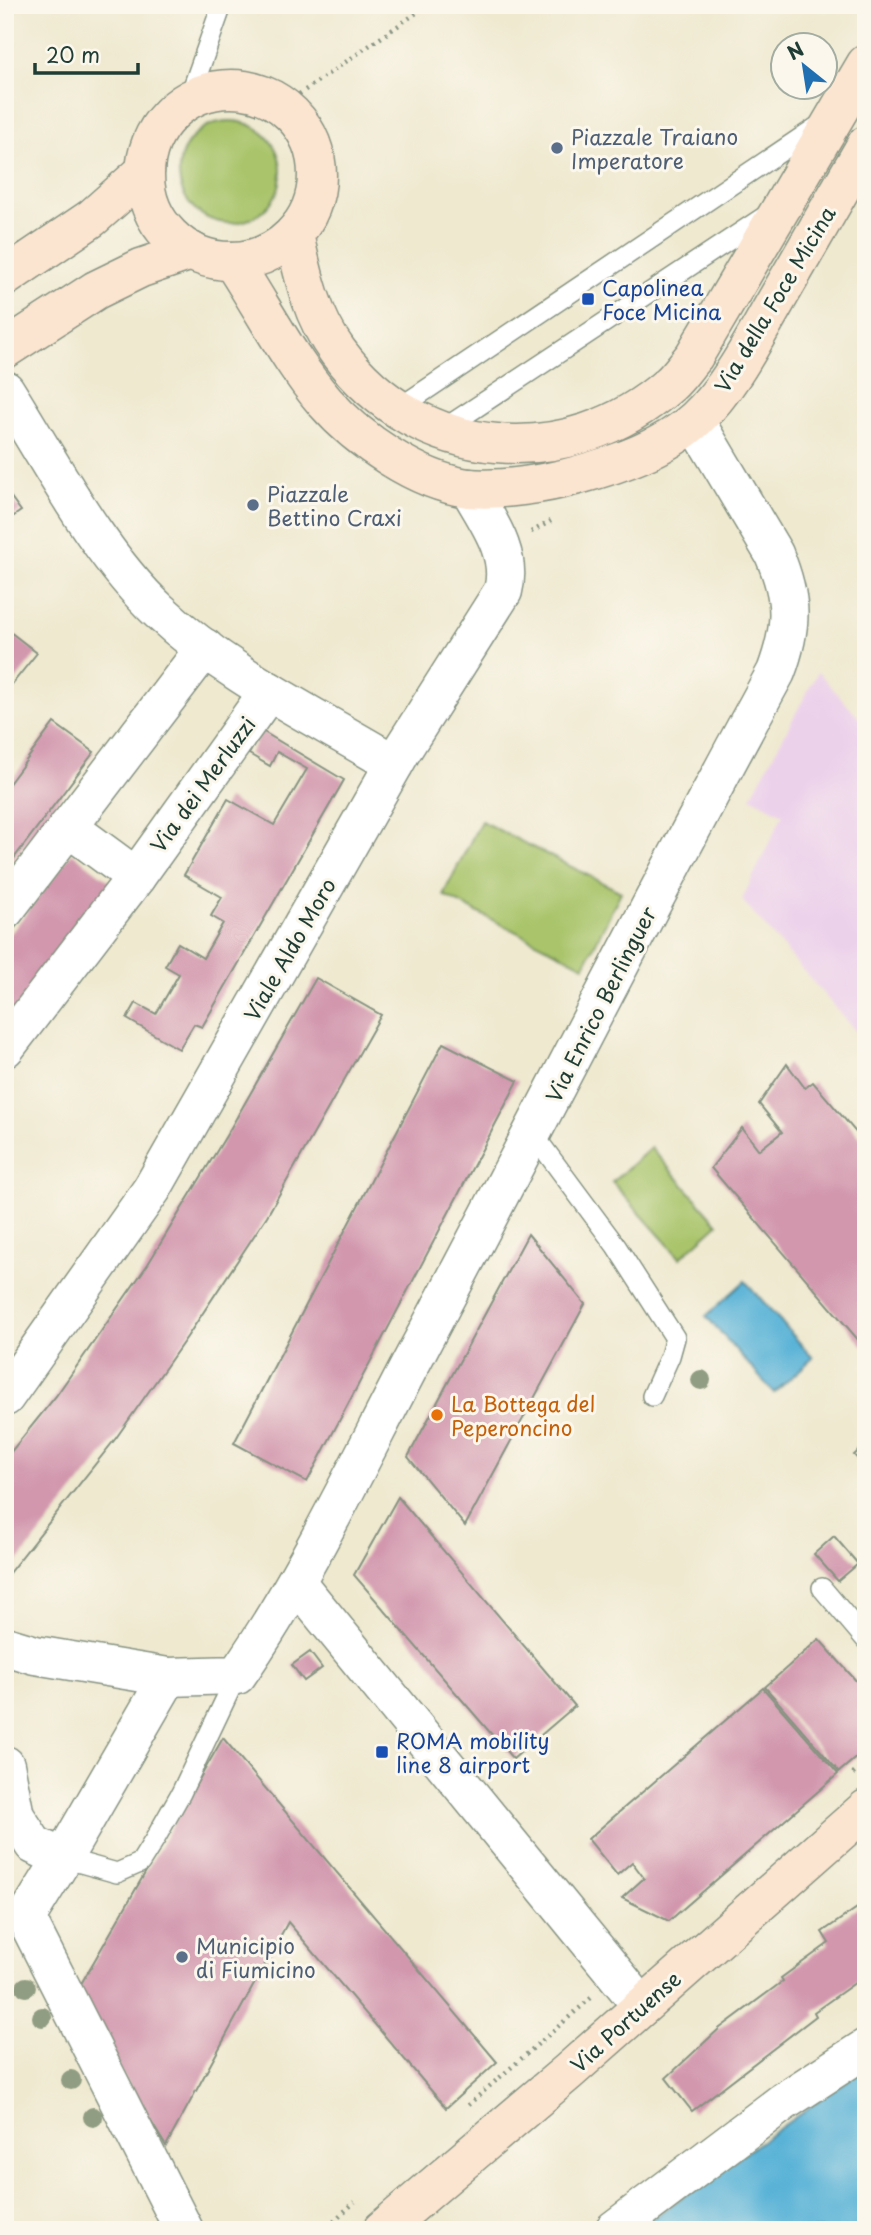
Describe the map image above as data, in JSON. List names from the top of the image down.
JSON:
{
  "streets": {
    "street": [
      "Via della Foce Micina",
      "Via dei Merluzzi",
      "Viale Aldo Moro",
      "Via Enrico Berlinguer",
      "Via Portuense"
    ]
  },
  "crossings": [
    ["Via della Foce Micina", "Viale Aldo Moro"],
    ["Via della Foce Micina", "Via Enrico Berlinguer"]
  ],
  "places": {
    "other": [
      "Piazzale Traiano Imperatore",
      "Piazzale Bettino Craxi",
      "La Bottega del Peperoncino",
      "Municipio di Fiumicino"
    ],
    "transit": ["Capolinea Foce Micina", "ROMA mobility line 8 airport"]
  },
  "scale_bar": "20 m",
  "north": "top left"
}
